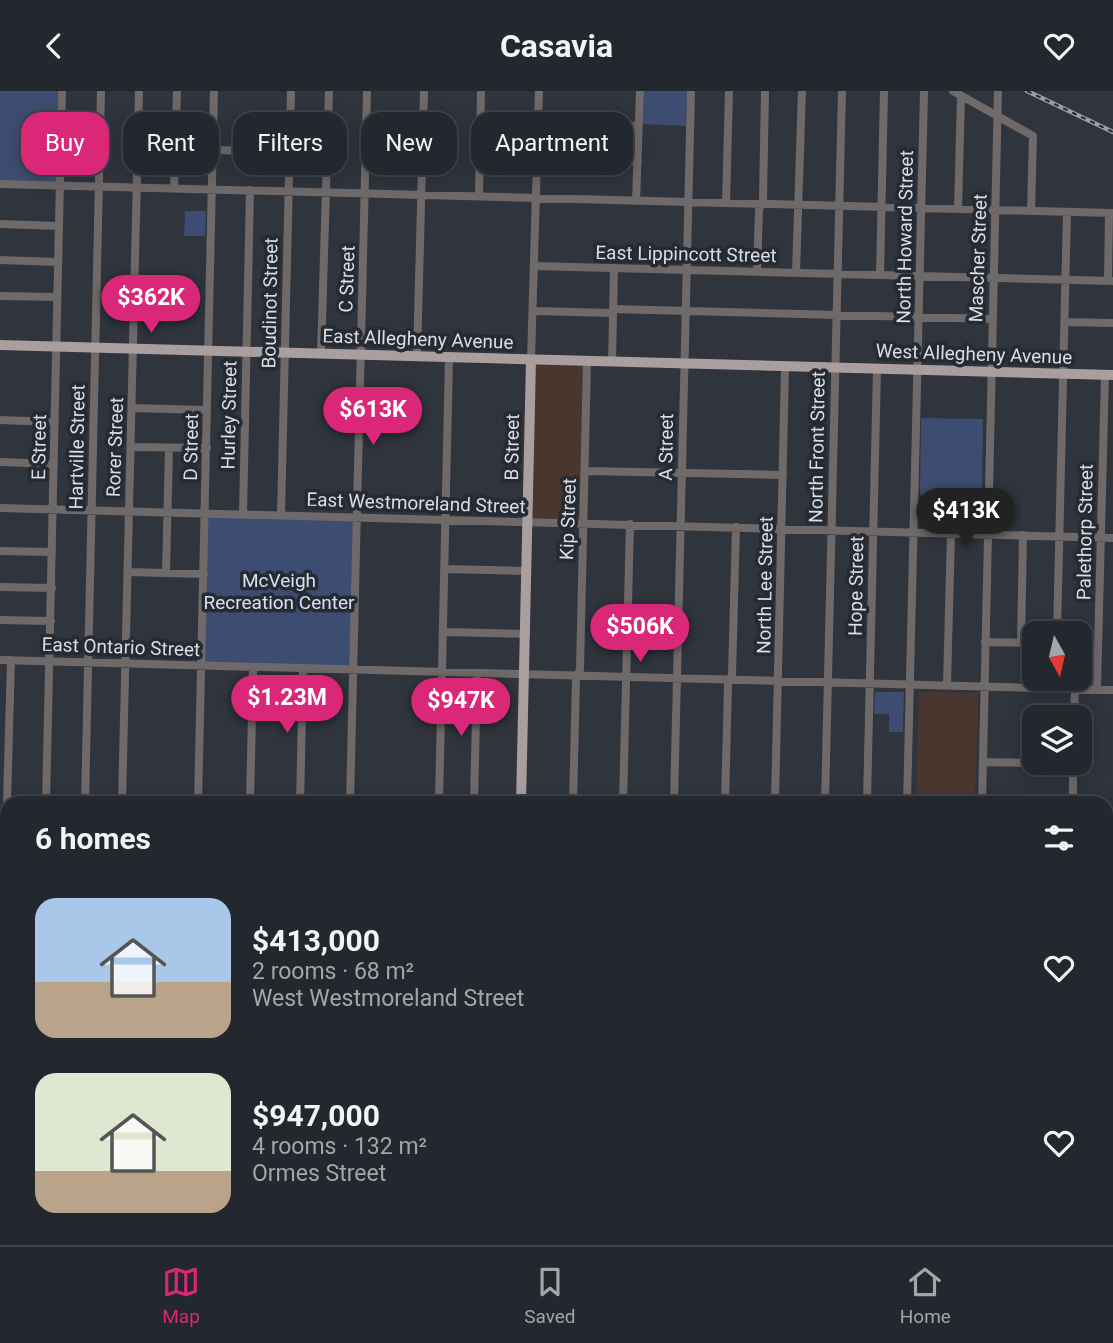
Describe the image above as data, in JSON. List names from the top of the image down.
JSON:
{
  "streets": {
    "main road": ["East Allegheny Avenue", "West Allegheny Avenue", "B Street"],
    "street": [
      "North Howard Street",
      "East Lippincott Street",
      "Mascher Street",
      "C Street",
      "Boudinot Street",
      "Hurley Street",
      "E Street",
      "Hartville Street",
      "Rorer Street",
      "D Street",
      "A Street",
      "North Front Street",
      "East Westmoreland Street",
      "Kip Street",
      "Palethorp Street",
      "North Lee Street",
      "Hope Street",
      "East Ontario Street"
    ]
  },
  "crossings": [
    ["North Howard Street", "East Lippincott Street"],
    ["North Howard Street", "West Allegheny Avenue"],
    ["North Howard Street", "East Westmoreland Street"],
    ["North Howard Street", "East Ontario Street"],
    ["East Lippincott Street", "Mascher Street"],
    ["East Lippincott Street", "B Street"],
    ["East Lippincott Street", "A Street"],
    ["East Lippincott Street", "North Front Street"],
    ["Mascher Street", "West Allegheny Avenue"],
    ["Mascher Street", "East Westmoreland Street"],
    ["Mascher Street", "East Ontario Street"],
    ["C Street", "East Allegheny Avenue"],
    ["C Street", "East Westmoreland Street"],
    ["C Street", "East Ontario Street"],
    ["Boudinot Street", "East Allegheny Avenue"],
    ["Boudinot Street", "East Westmoreland Street"],
    ["East Allegheny Avenue", "West Allegheny Avenue"],
    ["East Allegheny Avenue", "Hurley Street"],
    ["East Allegheny Avenue", "E Street"],
    ["East Allegheny Avenue", "Hartville Street"],
    ["East Allegheny Avenue", "Rorer Street"],
    ["East Allegheny Avenue", "D Street"],
    ["East Allegheny Avenue", "B Street"],
    ["East Allegheny Avenue", "A Street"],
    ["East Allegheny Avenue", "North Front Street"],
    ["East Allegheny Avenue", "Kip Street"],
    ["East Allegheny Avenue", "North Lee Street"],
    ["West Allegheny Avenue", "North Front Street"],
    ["West Allegheny Avenue", "Palethorp Street"],
    ["West Allegheny Avenue", "Hope Street"],
    ["Hurley Street", "East Westmoreland Street"],
    ["E Street", "East Westmoreland Street"],
    ["E Street", "East Ontario Street"],
    ["Hartville Street", "East Westmoreland Street"],
    ["Hartville Street", "East Ontario Street"],
    ["Rorer Street", "East Westmoreland Street"],
    ["Rorer Street", "East Ontario Street"],
    ["D Street", "East Westmoreland Street"],
    ["D Street", "East Ontario Street"],
    ["B Street", "East Westmoreland Street"],
    ["B Street", "East Ontario Street"],
    ["A Street", "East Westmoreland Street"],
    ["A Street", "East Ontario Street"],
    ["North Front Street", "East Westmoreland Street"],
    ["North Front Street", "East Ontario Street"],
    ["East Westmoreland Street", "Kip Street"],
    ["East Westmoreland Street", "Palethorp Street"],
    ["East Westmoreland Street", "North Lee Street"],
    ["East Westmoreland Street", "Hope Street"],
    ["Kip Street", "East Ontario Street"],
    ["Palethorp Street", "East Ontario Street"],
    ["North Lee Street", "East Ontario Street"],
    ["Hope Street", "East Ontario Street"]
  ],
  "parks": ["McVeigh Recreation Center"],
  "north": "bottom",
  "page": {
    "header": "Casavia",
    "chip": [
      "Buy",
      "Rent",
      "Filters",
      "New",
      "Apartment"
    ],
    "price": [
      "$362K",
      "$613K",
      "$413K",
      "$506K",
      "$1.23M",
      "$947K"
    ],
    "heading": "6 homes",
    "list": [
      {
        "name": "$413,000",
        "note": "2 rooms · 68 m² · West Westmoreland Street"
      },
      {
        "name": "$947,000",
        "note": "4 rooms · 132 m² · Ormes Street"
      }
    ],
    "tabs": ["Map", "Saved", "Home"]
  }
}
